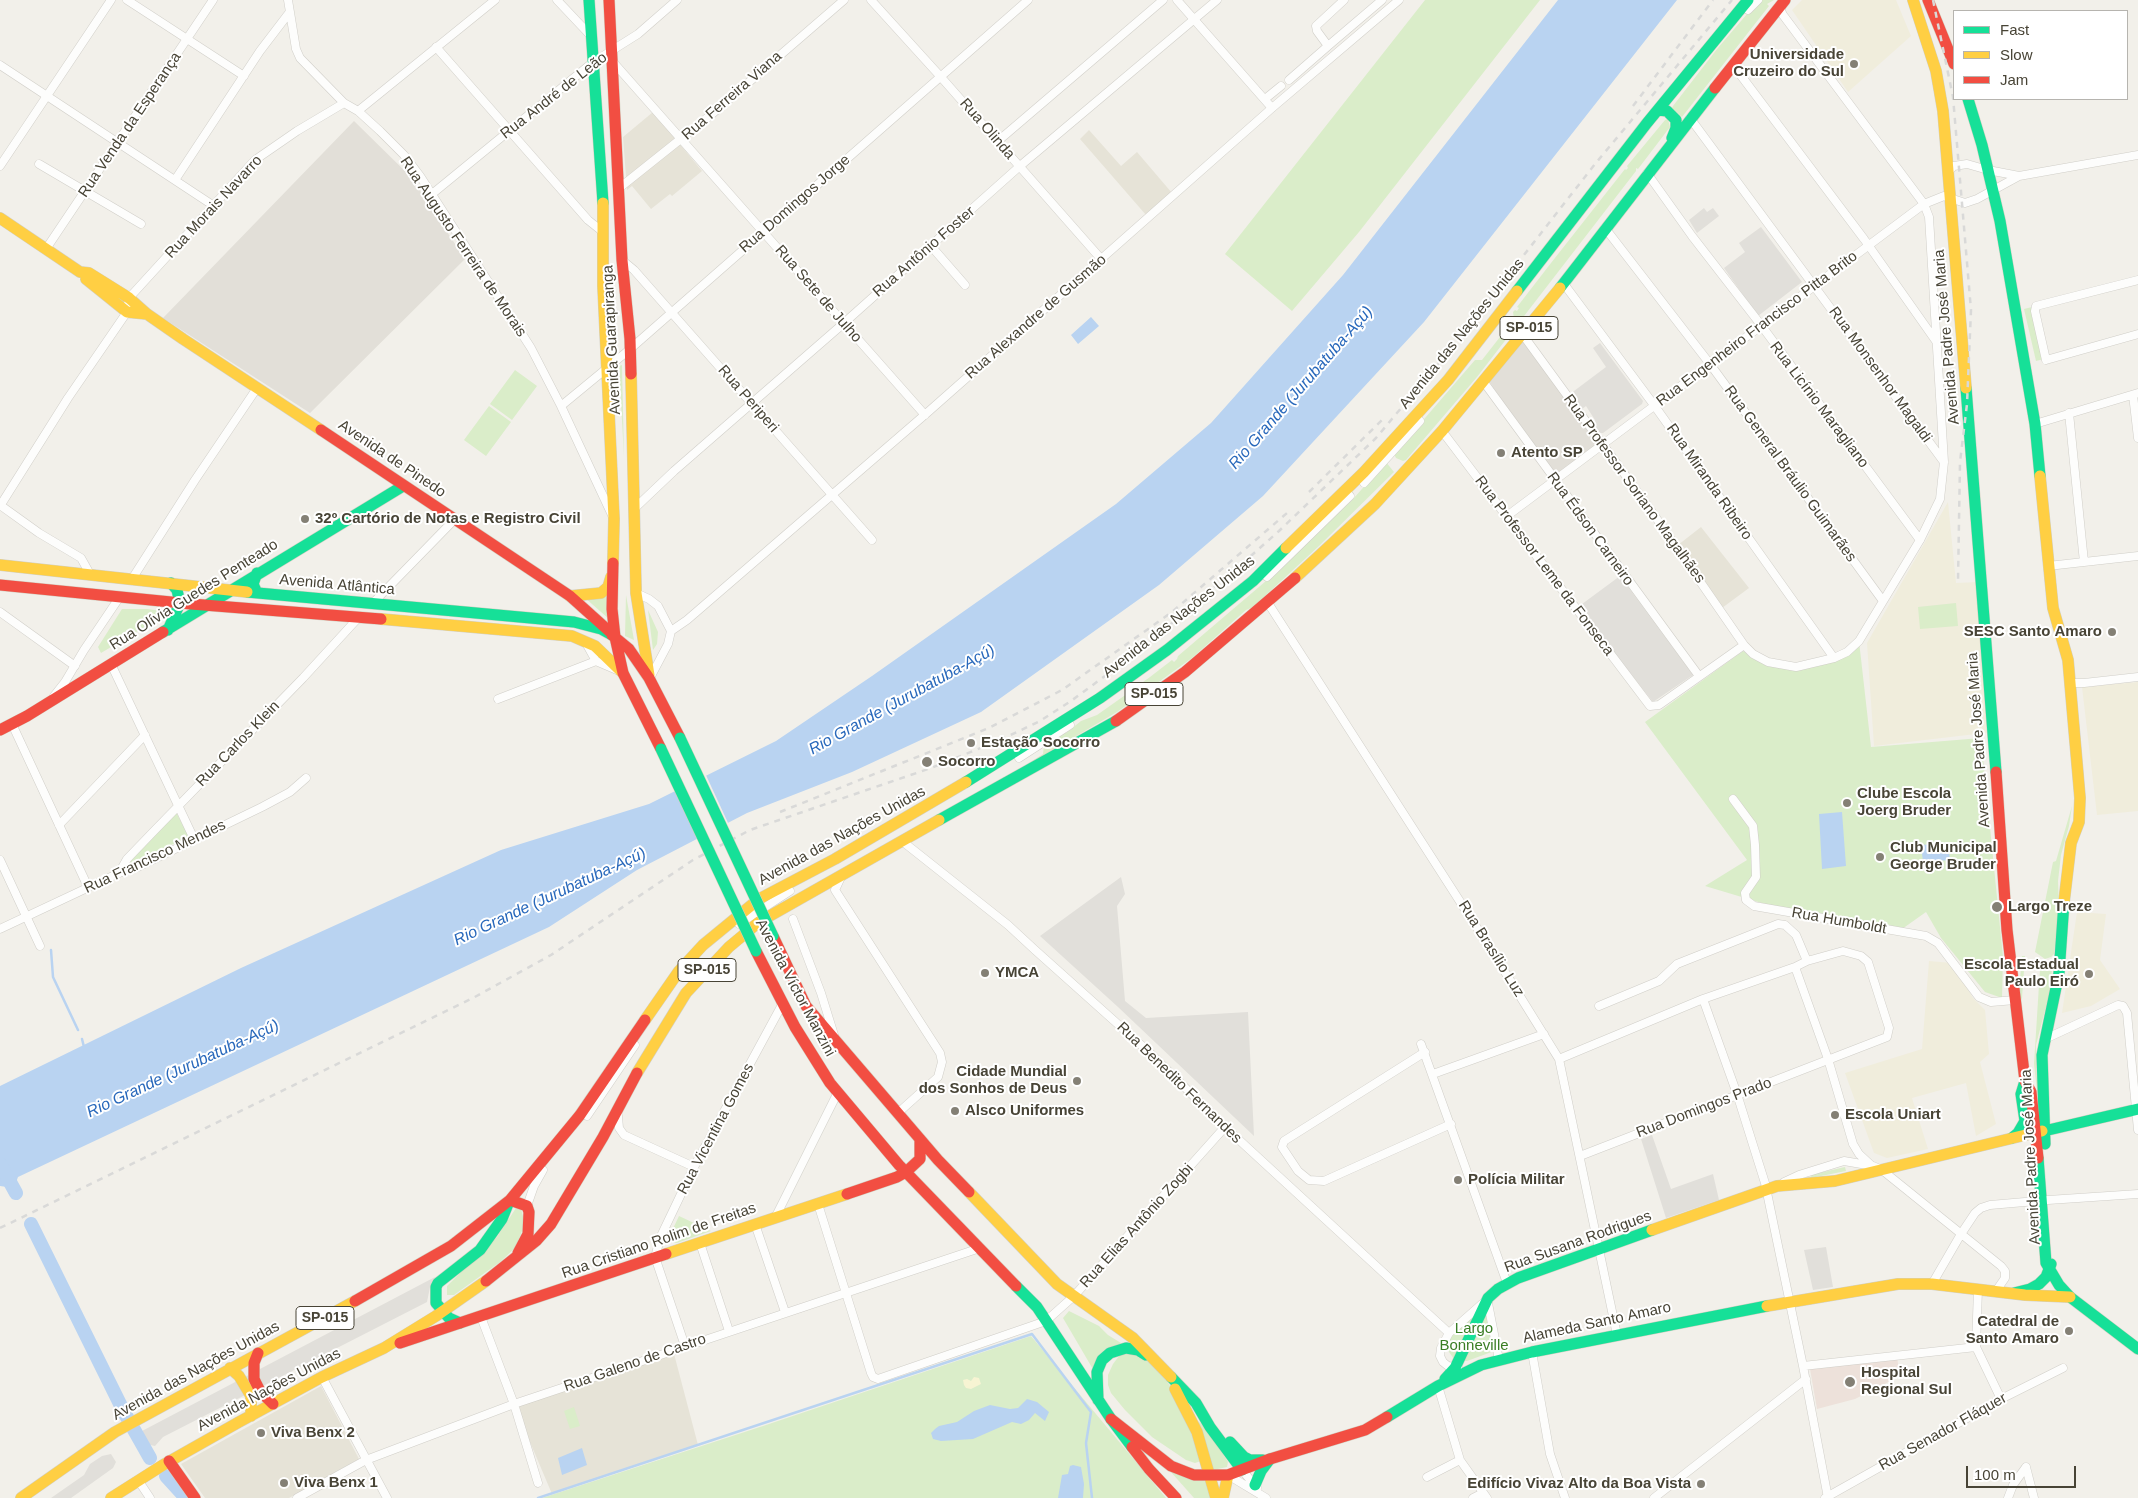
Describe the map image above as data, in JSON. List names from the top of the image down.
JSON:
{
  "streets": {
    "main road": [
      "SP-015",
      "Avenida das Nações Unidas",
      "Avenida Padre José Maria",
      "Avenida Guarapiranga",
      "Avenida de Pinedo",
      "Avenida Atlântica",
      "Rua Olívia Guedes Penteado",
      "Avenida Víctor Manzini",
      "Rua Cristiano Rolim de Freitas",
      "Rua Susana Rodrigues",
      "Alameda Santo Amaro",
      "Avenida Nações Unidas"
    ],
    "street": [
      "Rua André de Leão",
      "Rua Ferreira Viana",
      "Rua Venda da Esperança",
      "Rua Olinda",
      "Rua Domingos Jorge",
      "Rua Morais Navarro",
      "Rua Augusto Ferreira de Morais",
      "Rua Antônio Foster",
      "Rua Sete de Julho",
      "Rua Alexandre de Gusmão",
      "Rua Engenheiro Francisco Pitta Brito",
      "Rua Monsenhor Magaldi",
      "Rua Periperi",
      "Rua Licínio Maragliano",
      "Rua General Bráulio Guimarães",
      "Rua Miranda Ribeiro",
      "Rua Professor Soriano Magalhães",
      "Rua Édson Carneiro",
      "Rua Professor Leme da Fonseca",
      "Rua Carlos Klein",
      "Rua Francisco Mendes",
      "Rua Humboldt",
      "Rua Brasílio Luz",
      "Rua Benedito Fernandes",
      "Rua Domingos Prado",
      "Rua Vicentina Gomes",
      "Rua Elias Antônio Zogbi",
      "Rua Galeno de Castro",
      "Rua Senador Fláquer"
    ]
  },
  "crossings": [
    ["Rua André de Leão", "Rua Augusto Ferreira de Morais"],
    ["Rua André de Leão", "Rua Sete de Julho"],
    ["Rua André de Leão", "Avenida Guarapiranga"],
    ["Rua Ferreira Viana", "Rua Sete de Julho"],
    ["Rua Ferreira Viana", "Avenida Guarapiranga"],
    ["Rua Venda da Esperança", "Avenida de Pinedo"],
    ["Rua Olinda", "Rua Domingos Jorge"],
    ["Rua Olinda", "Rua Antônio Foster"],
    ["Rua Olinda", "Rua Alexandre de Gusmão"],
    ["Rua Domingos Jorge", "Rua Augusto Ferreira de Morais"],
    ["Rua Domingos Jorge", "Rua Sete de Julho"],
    ["Rua Domingos Jorge", "Avenida Guarapiranga"],
    ["Rua Domingos Jorge", "Rua Periperi"],
    ["Rua Morais Navarro", "Rua Augusto Ferreira de Morais"],
    ["Rua Morais Navarro", "Avenida de Pinedo"],
    ["Rua Augusto Ferreira de Morais", "Avenida Guarapiranga"],
    ["Rua Antônio Foster", "Rua Sete de Julho"],
    ["Rua Antônio Foster", "Avenida Guarapiranga"],
    ["Rua Antônio Foster", "Rua Periperi"],
    ["Rua Sete de Julho", "Rua Alexandre de Gusmão"],
    ["Rua Sete de Julho", "Avenida Guarapiranga"],
    ["Rua Alexandre de Gusmão", "Rua Periperi"],
    ["SP-015", "Rua Monsenhor Magaldi"],
    ["SP-015", "Rua Licínio Maragliano"],
    ["SP-015", "Rua General Bráulio Guimarães"],
    ["SP-015", "Rua Miranda Ribeiro"],
    ["SP-015", "Rua Professor Soriano Magalhães"],
    ["SP-015", "Rua Édson Carneiro"],
    ["SP-015", "Rua Professor Leme da Fonseca"],
    ["SP-015", "Rua Brasílio Luz"],
    ["SP-015", "Rua Benedito Fernandes"],
    ["SP-015", "Rua Cristiano Rolim de Freitas"],
    ["SP-015", "Avenida Nações Unidas"],
    ["Rua Engenheiro Francisco Pitta Brito", "Avenida Padre José Maria"],
    ["Rua Engenheiro Francisco Pitta Brito", "Rua Monsenhor Magaldi"],
    ["Rua Engenheiro Francisco Pitta Brito", "Rua Licínio Maragliano"],
    ["Rua Engenheiro Francisco Pitta Brito", "Rua General Bráulio Guimarães"],
    ["Rua Engenheiro Francisco Pitta Brito", "Rua Miranda Ribeiro"],
    ["Rua Engenheiro Francisco Pitta Brito", "Rua Professor Soriano Magalhães"],
    ["Rua Engenheiro Francisco Pitta Brito", "Rua Édson Carneiro"],
    ["Rua Engenheiro Francisco Pitta Brito", "Rua Professor Leme da Fonseca"],
    ["Avenida Padre José Maria", "Rua Humboldt"],
    ["Avenida Guarapiranga", "Rua Periperi"],
    ["Avenida Guarapiranga", "Avenida de Pinedo"],
    ["Avenida Guarapiranga", "Avenida Atlântica"],
    ["Avenida Guarapiranga", "Avenida Víctor Manzini"],
    ["Rua Monsenhor Magaldi", "Rua Professor Soriano Magalhães"],
    ["Rua Licínio Maragliano", "Rua Professor Soriano Magalhães"],
    ["Avenida de Pinedo", "Avenida Atlântica"],
    ["Avenida de Pinedo", "Rua Olívia Guedes Penteado"],
    ["Rua General Bráulio Guimarães", "Rua Professor Soriano Magalhães"],
    ["Rua Miranda Ribeiro", "Rua Professor Soriano Magalhães"],
    ["Rua Édson Carneiro", "Rua Professor Leme da Fonseca"],
    ["Avenida Atlântica", "Rua Olívia Guedes Penteado"],
    ["Avenida Atlântica", "Rua Carlos Klein"],
    ["Avenida Atlântica", "Avenida Víctor Manzini"],
    ["Rua Carlos Klein", "Rua Francisco Mendes"],
    ["Rua Brasílio Luz", "Rua Domingos Prado"],
    ["Rua Brasílio Luz", "Rua Susana Rodrigues"],
    ["Rua Brasílio Luz", "Alameda Santo Amaro"],
    ["Avenida Víctor Manzini", "Rua Vicentina Gomes"],
    ["Avenida Víctor Manzini", "Rua Elias Antônio Zogbi"],
    ["Avenida Víctor Manzini", "Rua Cristiano Rolim de Freitas"],
    ["Avenida Víctor Manzini", "Alameda Santo Amaro"],
    ["Avenida Víctor Manzini", "Rua Galeno de Castro"],
    ["Rua Benedito Fernandes", "Rua Elias Antônio Zogbi"],
    ["Rua Vicentina Gomes", "Rua Cristiano Rolim de Freitas"],
    ["Rua Cristiano Rolim de Freitas", "Avenida Nações Unidas"],
    ["Rua Susana Rodrigues", "Alameda Santo Amaro"]
  ],
  "water": ["Rio Grande (Jurubatuba-Açú)"],
  "parks": ["Largo Bonneville"],
  "places": [
    "Universidade Cruzeiro do Sul",
    "Atento SP",
    "32º Cartório de Notas e Registro Civil",
    "SESC Santo Amaro",
    "Estação Socorro",
    "Socorro",
    "Clube Escola Joerg Bruder",
    "Club Municipal George Bruder",
    "Largo Treze",
    "YMCA",
    "Escola Estadual Paulo Eiró",
    "Cidade Mundial dos Sonhos de Deus",
    "Alsco Uniformes",
    "Escola Uniart",
    "Polícia Militar",
    "Catedral de Santo Amaro",
    "Hospital Regional Sul",
    "Viva Benx 2",
    "Viva Benx 1",
    "Edifício Vivaz Alto da Boa Vista"
  ],
  "legend": ["Fast", "Slow", "Jam"],
  "scale_bar": "100 m"
}
